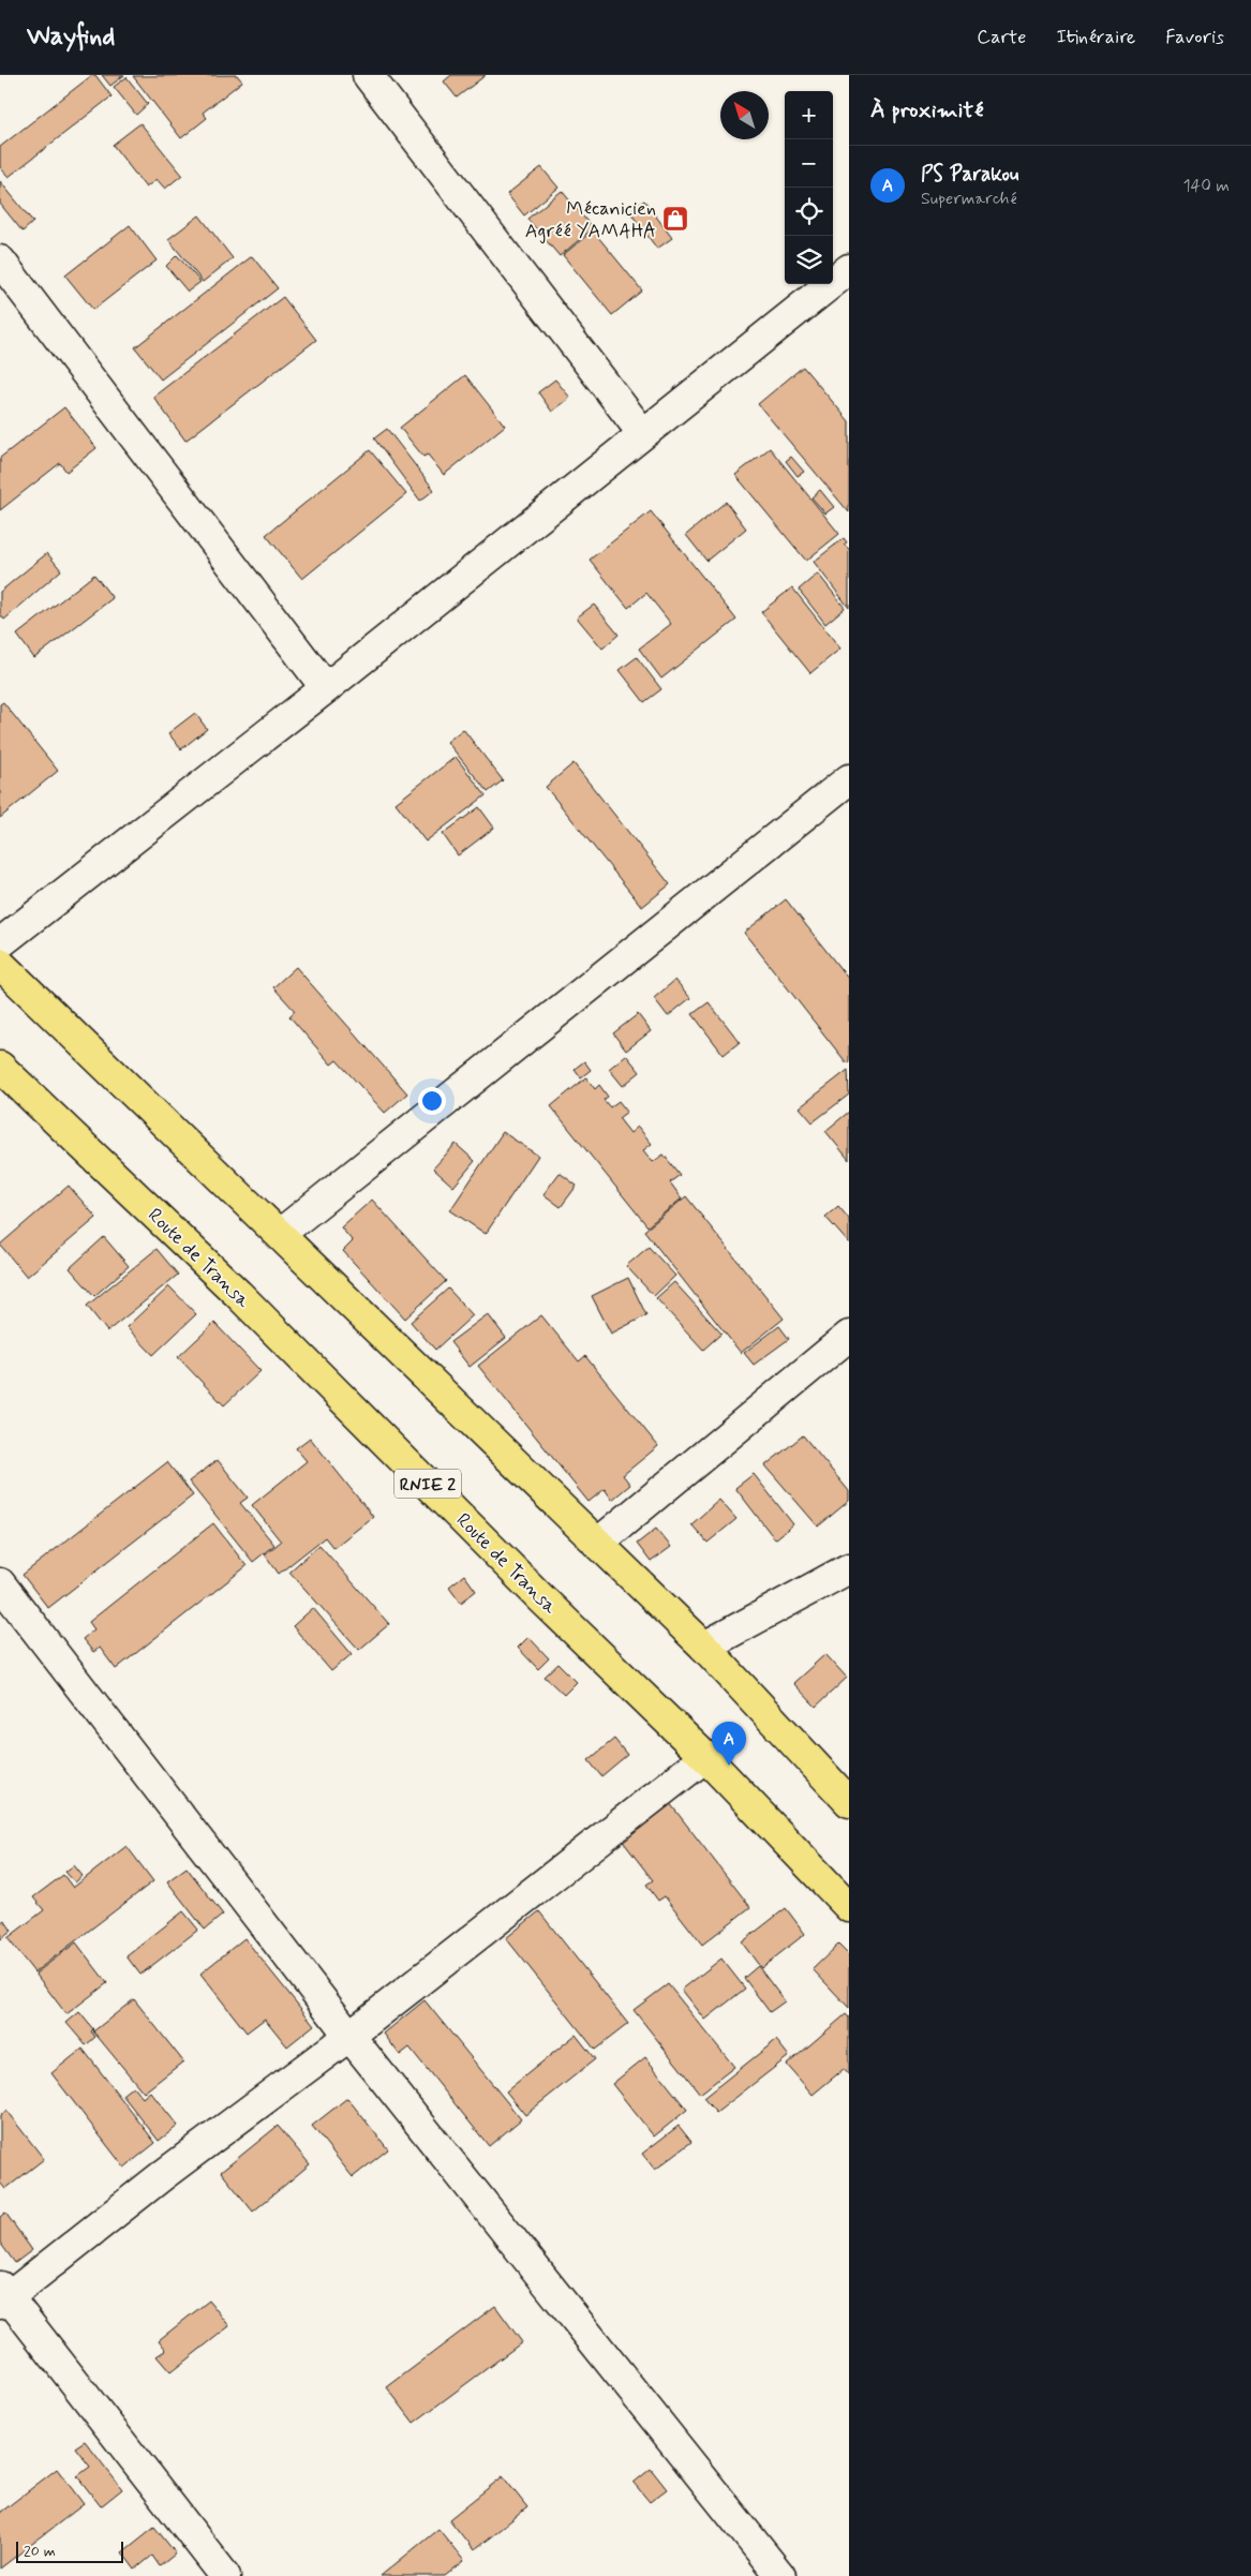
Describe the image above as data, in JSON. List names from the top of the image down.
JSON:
{
  "streets": {
    "main road": ["Route de Transa", "RNIE 2"]
  },
  "places": {
    "shop": ["Mécanicien Agréé YAMAHA"]
  },
  "scale_bar": "20 m",
  "north": "top left",
  "page": {
    "header": "Wayfind",
    "nav": ["Carte", "Itinéraire", "Favoris"],
    "heading": "À proximité",
    "map_buttons": ["+", "−"],
    "list": [
      {
        "mark": "A",
        "name": "PS Parakou",
        "note": "Supermarché",
        "value": "140 m"
      }
    ],
    "pins": "A",
    "scale": "20 m"
  }
}
